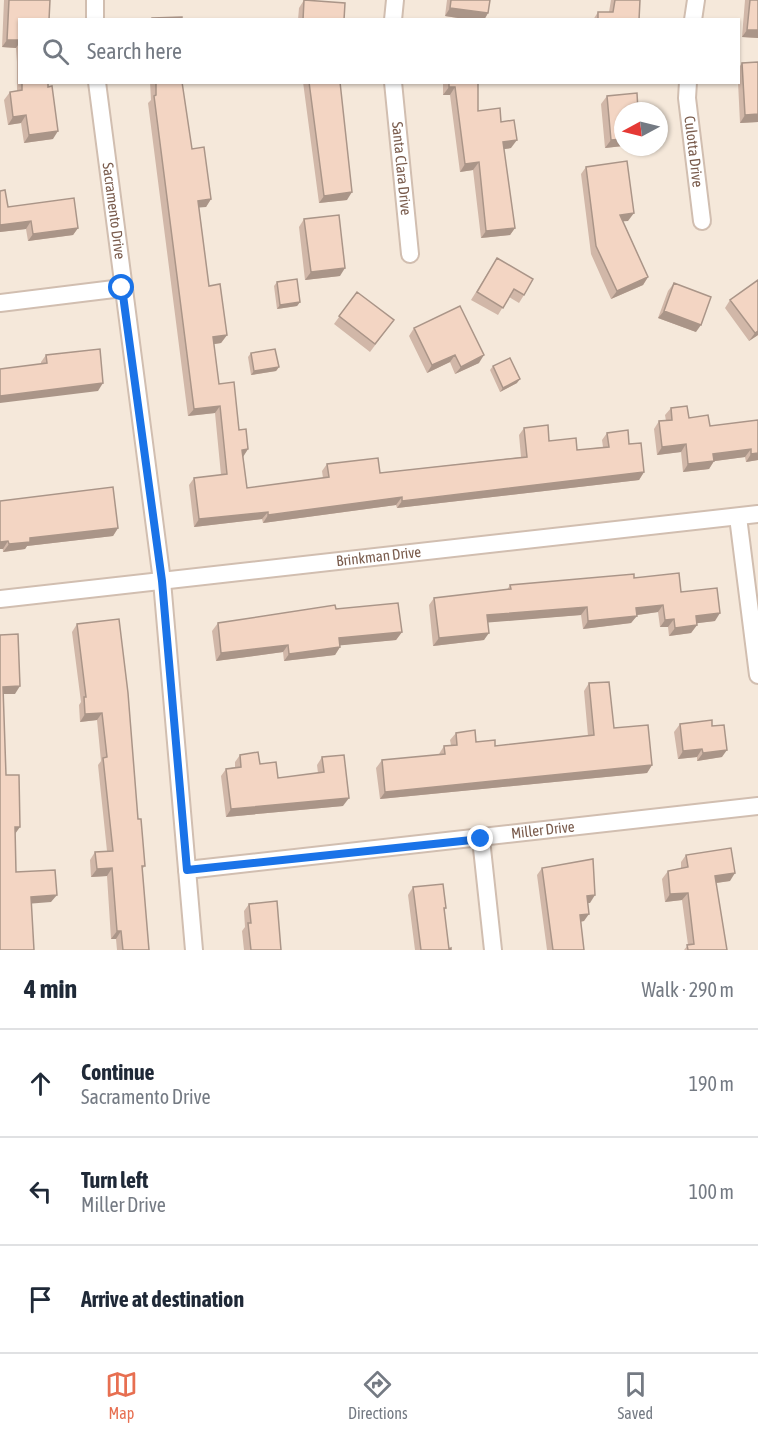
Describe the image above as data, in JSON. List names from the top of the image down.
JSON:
{
  "streets": {
    "street": [
      "Culotta Drive",
      "Santa Clara Drive",
      "Sacramento Drive",
      "Brinkman Drive",
      "Miller Drive"
    ]
  },
  "crossings": [
    ["Sacramento Drive", "Brinkman Drive"],
    ["Sacramento Drive", "Miller Drive"]
  ],
  "north": "left",
  "page": {
    "search": "Search here",
    "heading": ["4 min", "Walk · 290 m"],
    "list": [
      ["Continue", "Sacramento Drive", "190 m"],
      ["Turn left", "Miller Drive", "100 m"],
      "Arrive at destination"
    ],
    "nav": ["Map", "Directions", "Saved"]
  }
}
